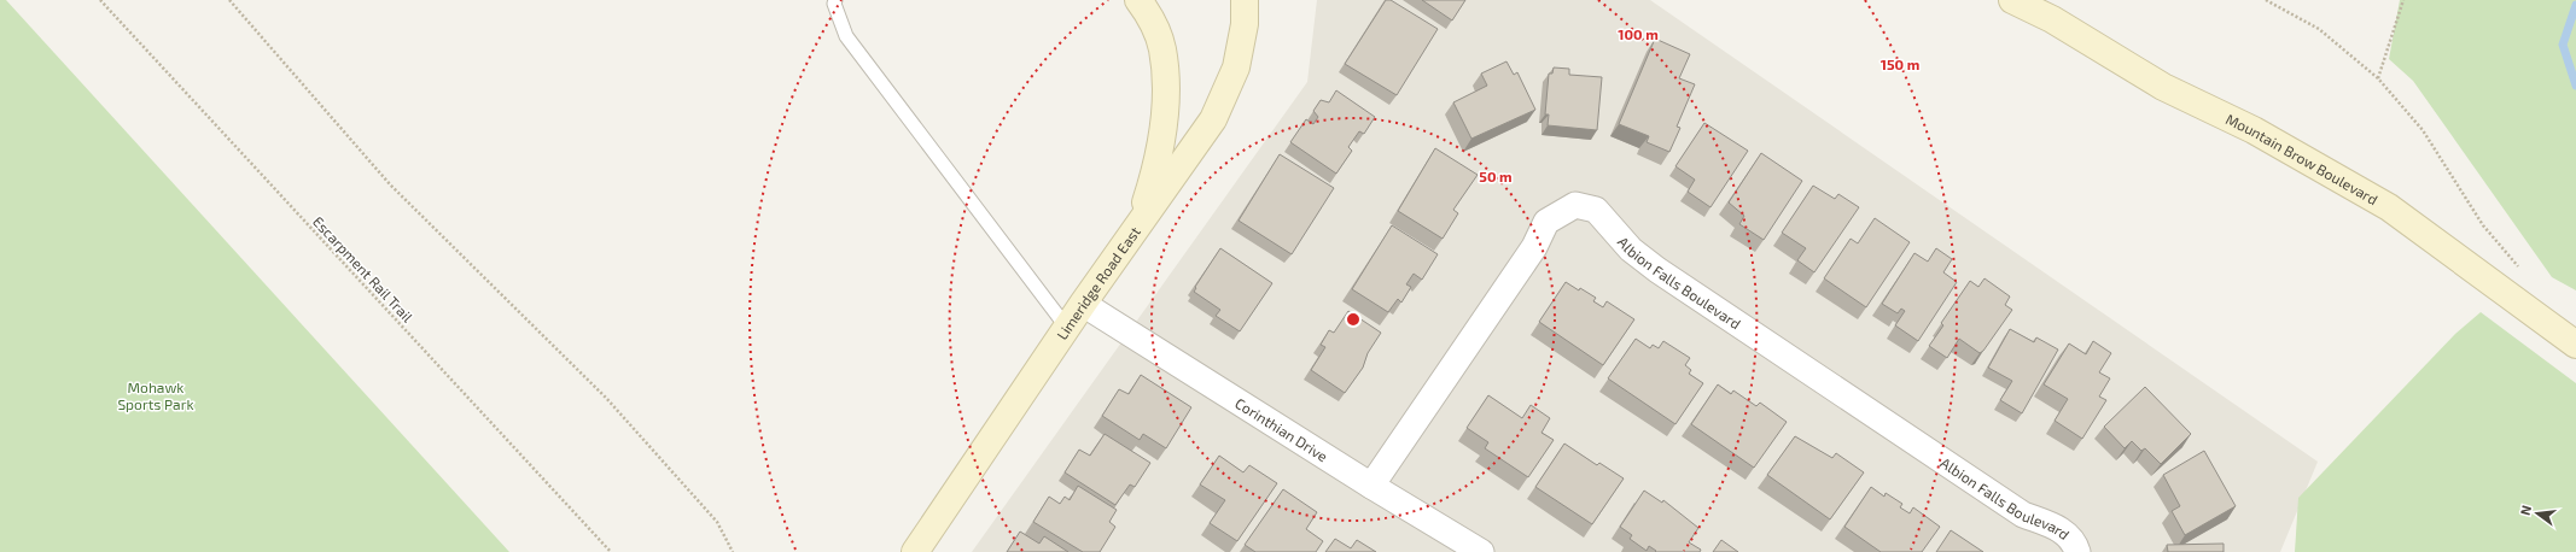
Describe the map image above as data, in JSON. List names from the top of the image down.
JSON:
{
  "streets": {
    "main road": ["Mountain Brow Boulevard", "Limeridge Road East"],
    "street": ["Albion Falls Boulevard", "Corinthian Drive"],
    "path": ["Escarpment Rail Trail"]
  },
  "crossings": [
    ["Albion Falls Boulevard", "Corinthian Drive"],
    ["Limeridge Road East", "Corinthian Drive"]
  ],
  "parks": ["Mohawk Sports Park"],
  "north": "left",
  "rings": ["100 m", "150 m", "50 m"]
}
